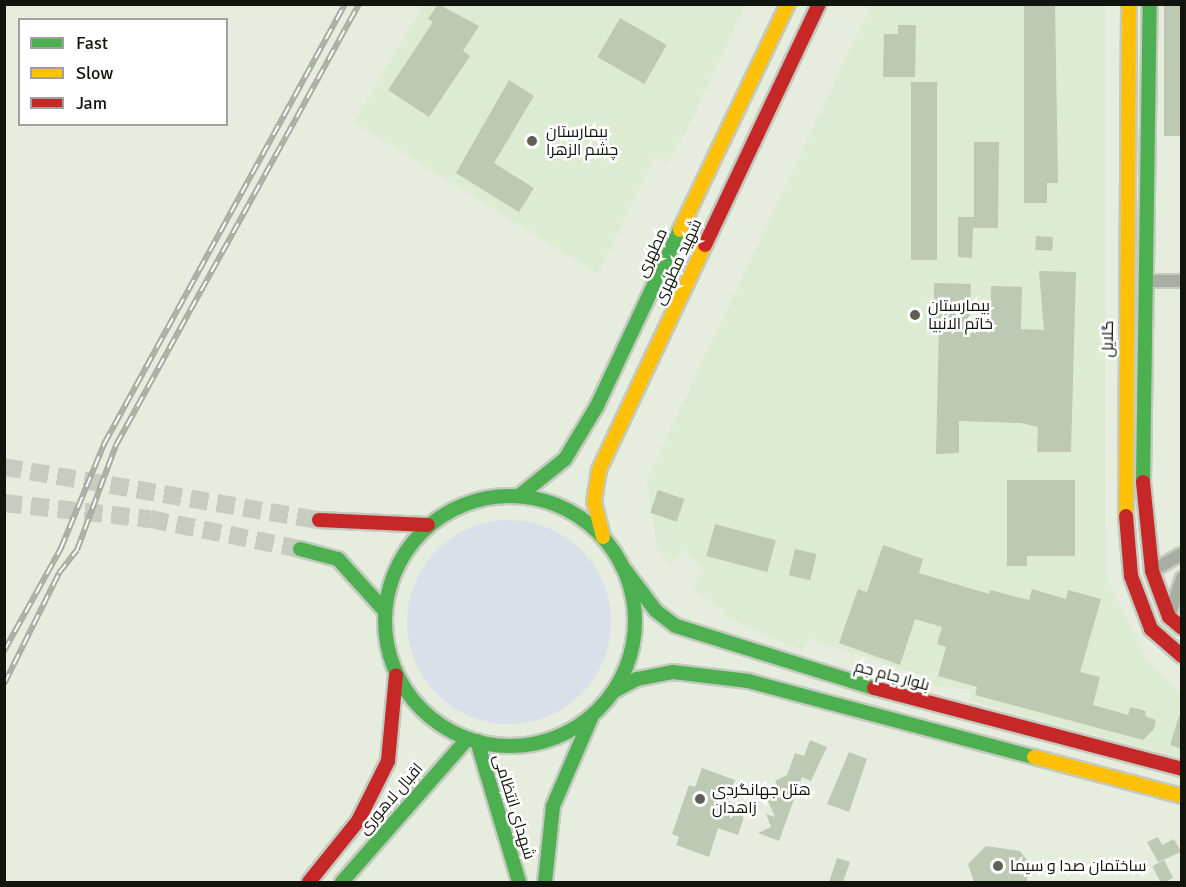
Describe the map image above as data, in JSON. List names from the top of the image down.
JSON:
{
  "streets": {
    "main road": [
      "مطهری",
      "شهید مطهری",
      "گلایل",
      "بلوار جام جم",
      "اقبال لاهوری",
      "شهدای انتظامی"
    ]
  },
  "crossings": [
    ["شهید مطهری", "بلوار جام جم"],
    ["اقبال لاهوری", "شهدای انتظامی"]
  ],
  "places": [
    "بیمارستان چشم الزهرا",
    "بیمارستان خاتم الانبیا",
    "هتل جهانگردی زاهدان",
    "ساختمان صدا و سیما"
  ],
  "legend": ["Fast", "Slow", "Jam"]
}
